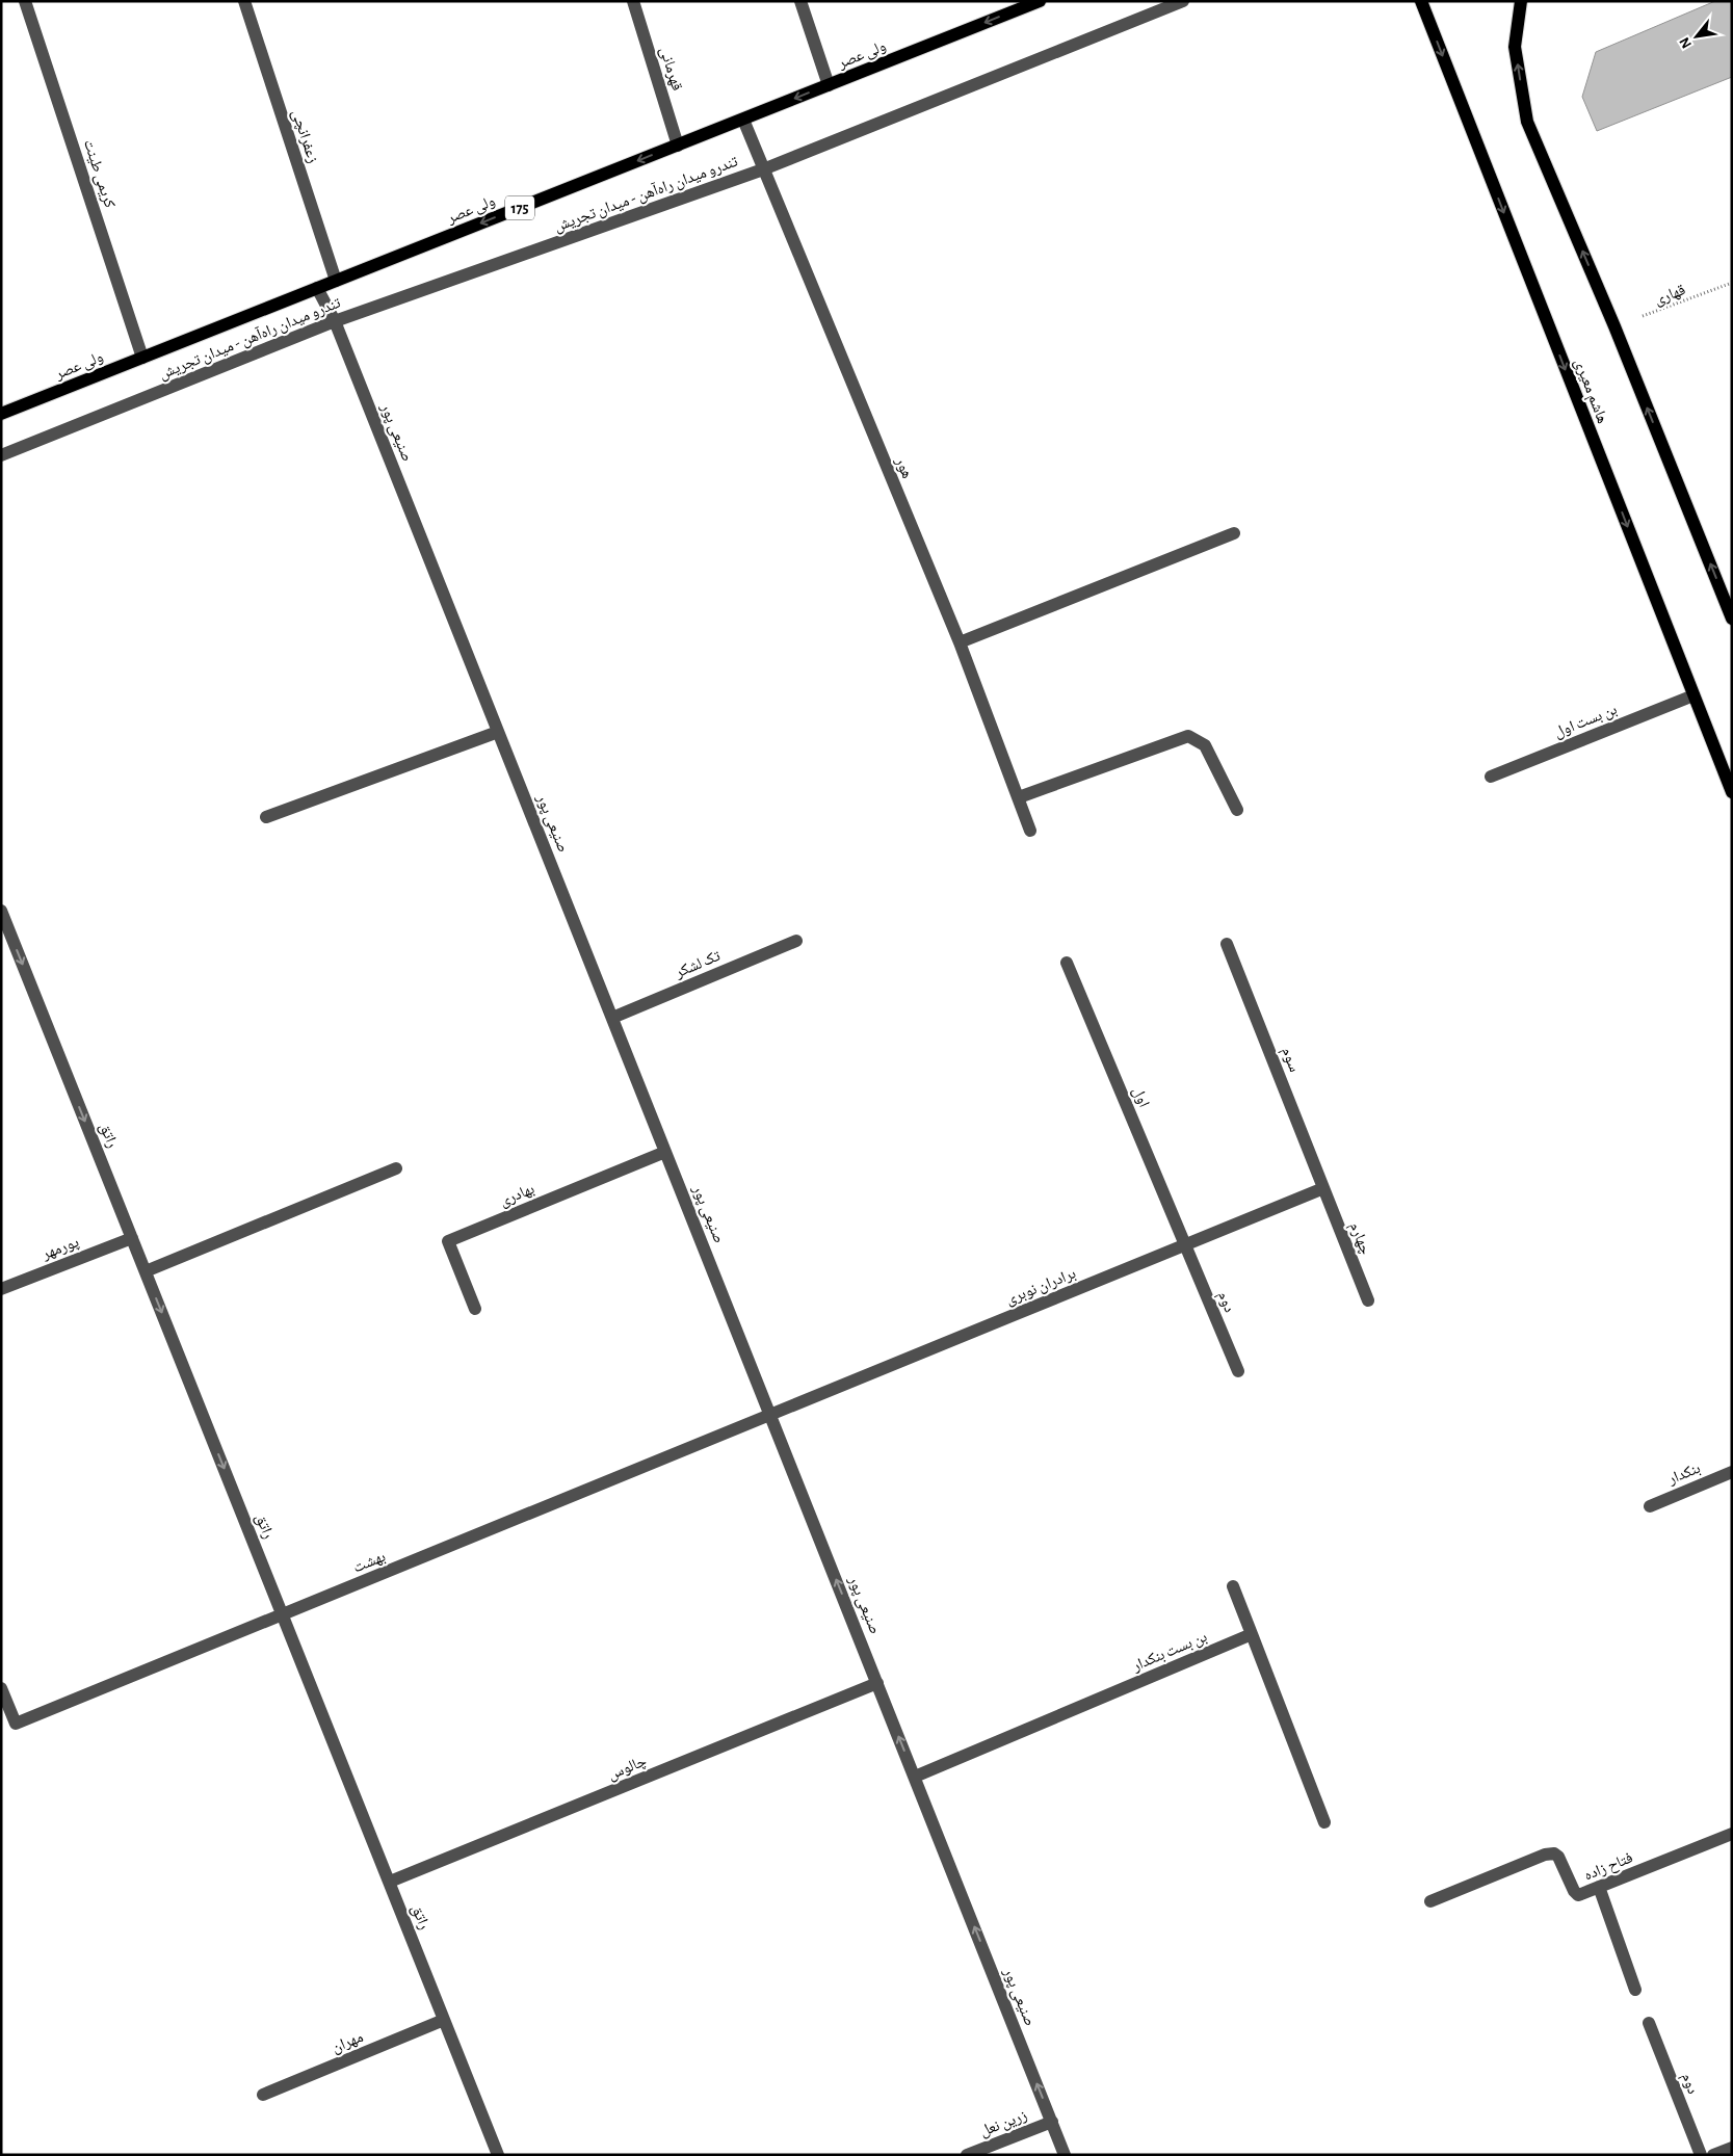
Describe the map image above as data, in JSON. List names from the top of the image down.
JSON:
{
  "streets": {
    "main road": ["ولی عصر", "175", "هاشم معیری"],
    "street": [
      "قهرمانی",
      "زعفرانچی",
      "کریمی طینت",
      "تندرو میدان راه‌آهن - میدان تجریش",
      "صنیعی پور",
      "هور",
      "بن بست اول",
      "تک لشکر",
      "سوم",
      "اول",
      "راتق",
      "بهادری",
      "چهارم",
      "پورمهر",
      "برادران نوبری",
      "دوم",
      "بنکدار",
      "بهشت",
      "بن بست بنکدار",
      "چالوس",
      "فتاح زاده",
      "مهران",
      "زرین نعل"
    ],
    "path": ["قهاری"]
  },
  "crossings": [
    ["ولی عصر", "قهرمانی"],
    ["ولی عصر", "زعفرانچی"],
    ["ولی عصر", "کریمی طینت"],
    ["ولی عصر", "صنیعی پور"],
    ["ولی عصر", "هور"],
    ["تندرو میدان راه‌آهن - میدان تجریش", "صنیعی پور"],
    ["تندرو میدان راه‌آهن - میدان تجریش", "هور"],
    ["هاشم معیری", "بن بست اول"],
    ["صنیعی پور", "تک لشکر"],
    ["صنیعی پور", "بهادری"],
    ["صنیعی پور", "برادران نوبری"],
    ["صنیعی پور", "بهشت"],
    ["صنیعی پور", "بن بست بنکدار"],
    ["صنیعی پور", "چالوس"],
    ["صنیعی پور", "زرین نعل"],
    ["سوم", "چهارم"],
    ["سوم", "برادران نوبری"],
    ["اول", "برادران نوبری"],
    ["اول", "دوم"],
    ["راتق", "پورمهر"],
    ["راتق", "بهشت"],
    ["راتق", "چالوس"],
    ["راتق", "مهران"],
    ["چهارم", "برادران نوبری"],
    ["برادران نوبری", "دوم"],
    ["برادران نوبری", "بهشت"]
  ],
  "one_way": ["ولی عصر", "صنیعی پور", "راتق"],
  "north": "bottom left"
}
